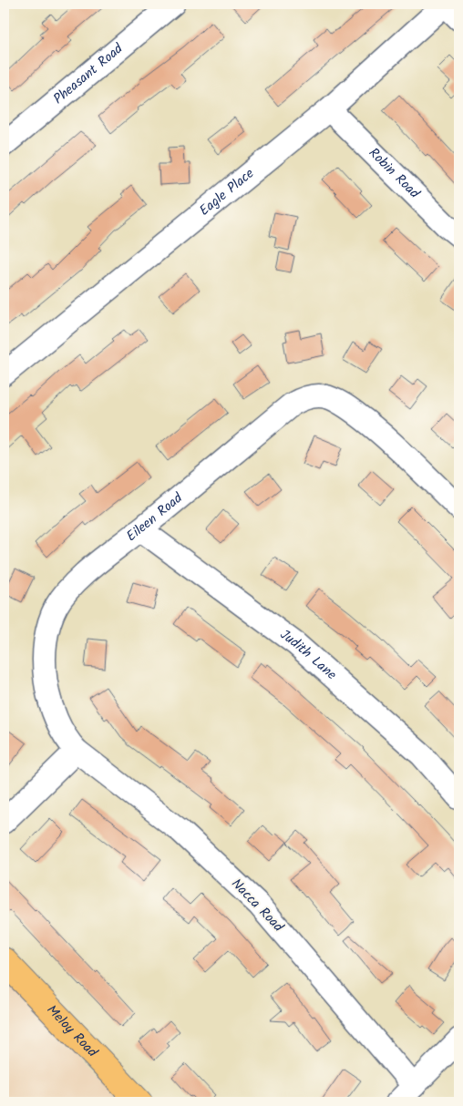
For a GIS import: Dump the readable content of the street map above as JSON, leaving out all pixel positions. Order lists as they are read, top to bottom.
{
  "streets": {
    "main road": ["Meloy Road"],
    "street": [
      "Pheasant Road",
      "Robin Road",
      "Eagle Place",
      "Eileen Road",
      "Judith Lane",
      "Nacca Road"
    ]
  },
  "crossings": [
    ["Robin Road", "Eagle Place"],
    ["Eileen Road", "Judith Lane"],
    ["Eileen Road", "Nacca Road"]
  ]
}
